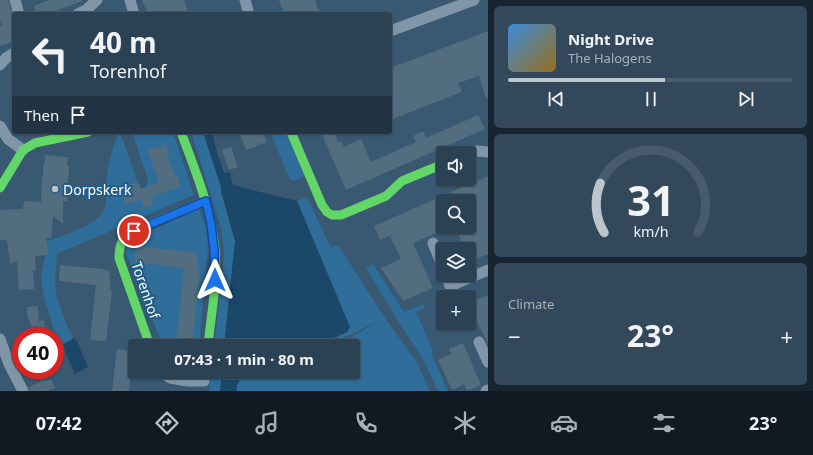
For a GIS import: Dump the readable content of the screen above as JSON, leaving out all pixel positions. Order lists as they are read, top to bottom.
{
  "streets": {
    "street": ["Torenhof"]
  },
  "places": ["Dorpskerk"],
  "page": {
    "turn": ["40 m", "Torenhof"],
    "song": ["Night Drive", "The Halogens"],
    "then": "Then",
    "map_buttons": "+",
    "tile": "Climate",
    "heat": ["−", "23°", "+"],
    "limit": "40",
    "trip": "07:43 · 1 min · 80 m",
    "tabs": ["07:42", "23°"],
    "gauge": ["31", "km/h"]
  }
}
